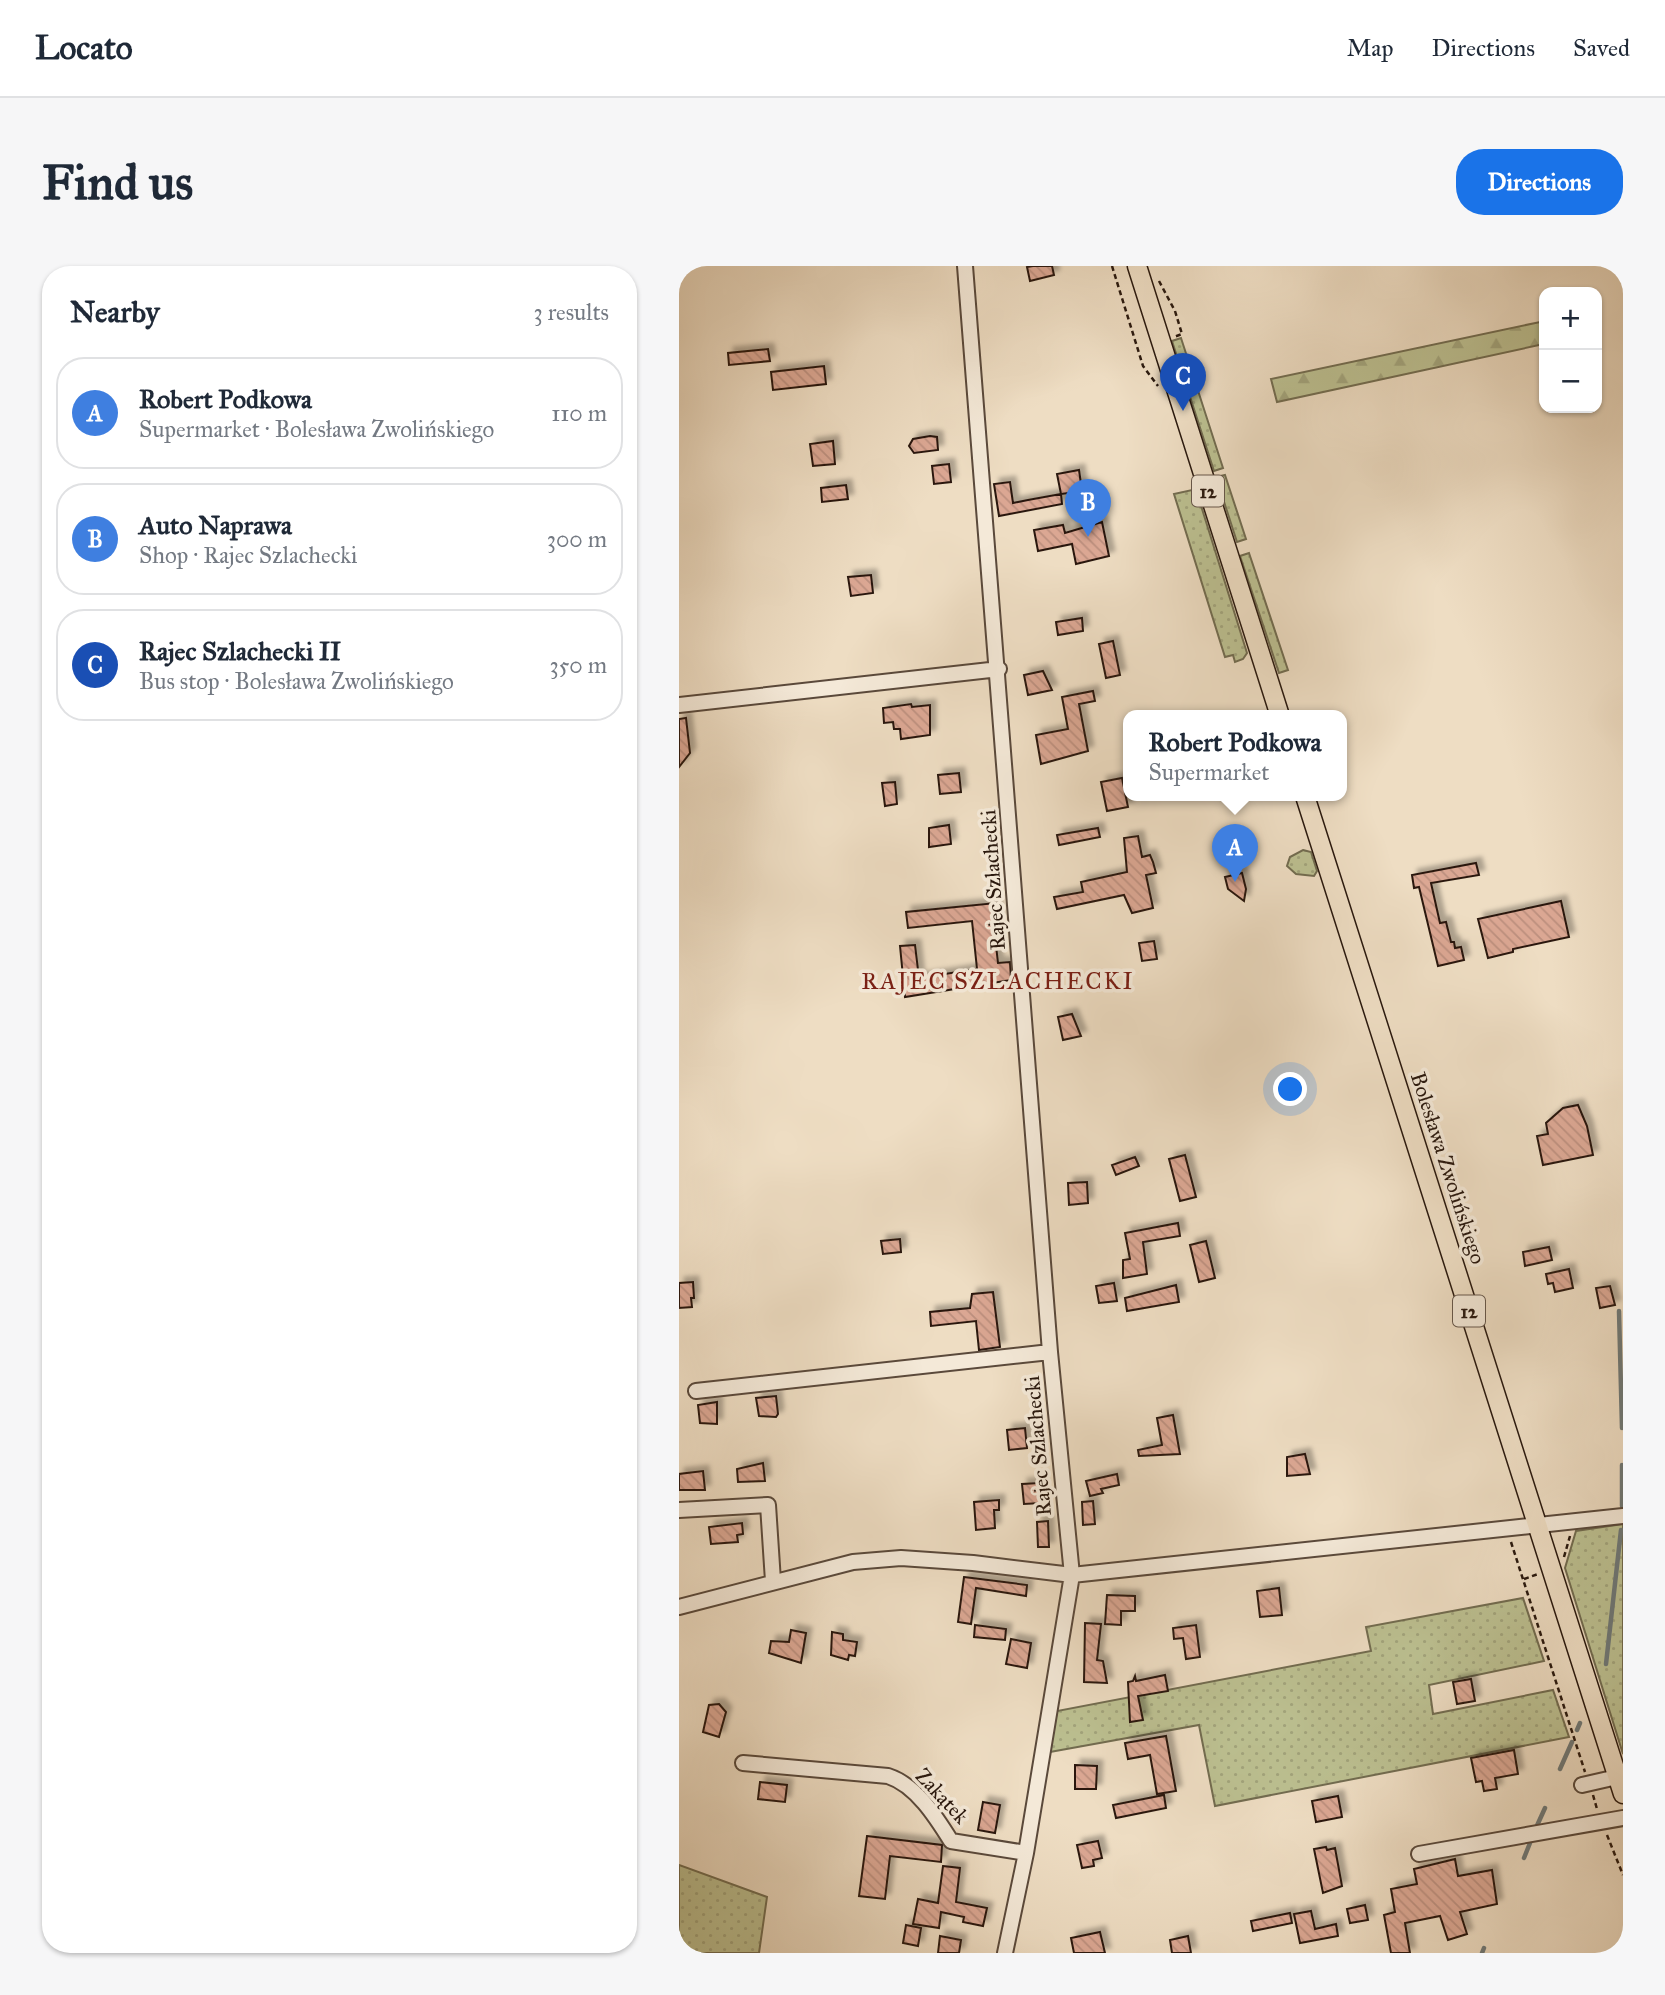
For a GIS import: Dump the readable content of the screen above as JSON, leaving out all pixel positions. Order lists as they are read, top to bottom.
{
  "streets": {
    "main road": ["12", "Bolesława Zwolińskiego"],
    "street": ["Rajec Szlachecki", "Zakątek"]
  },
  "crossings": [
    ["Rajec Szlachecki", "Zakątek"]
  ],
  "districts": ["RAJEC SZLACHECKI"],
  "page": {
    "header": "Locato",
    "nav": ["Map", "Directions", "Saved"],
    "buttons": "Directions",
    "title": "Find us",
    "heading": ["Nearby", "3 results"],
    "map_buttons": ["+", "−"],
    "pins": ["C", "B", "A"],
    "list": [
      {
        "mark": "A",
        "name": "Robert Podkowa",
        "note": "Supermarket · Bolesława Zwolińskiego",
        "value": "110 m"
      },
      {
        "mark": "B",
        "name": "Auto Naprawa",
        "note": "Shop · Rajec Szlachecki",
        "value": "300 m"
      },
      {
        "mark": "C",
        "name": "Rajec Szlachecki II",
        "note": "Bus stop · Bolesława Zwolińskiego",
        "value": "350 m"
      }
    ],
    "popup": ["Robert Podkowa", "Supermarket"]
  }
}
